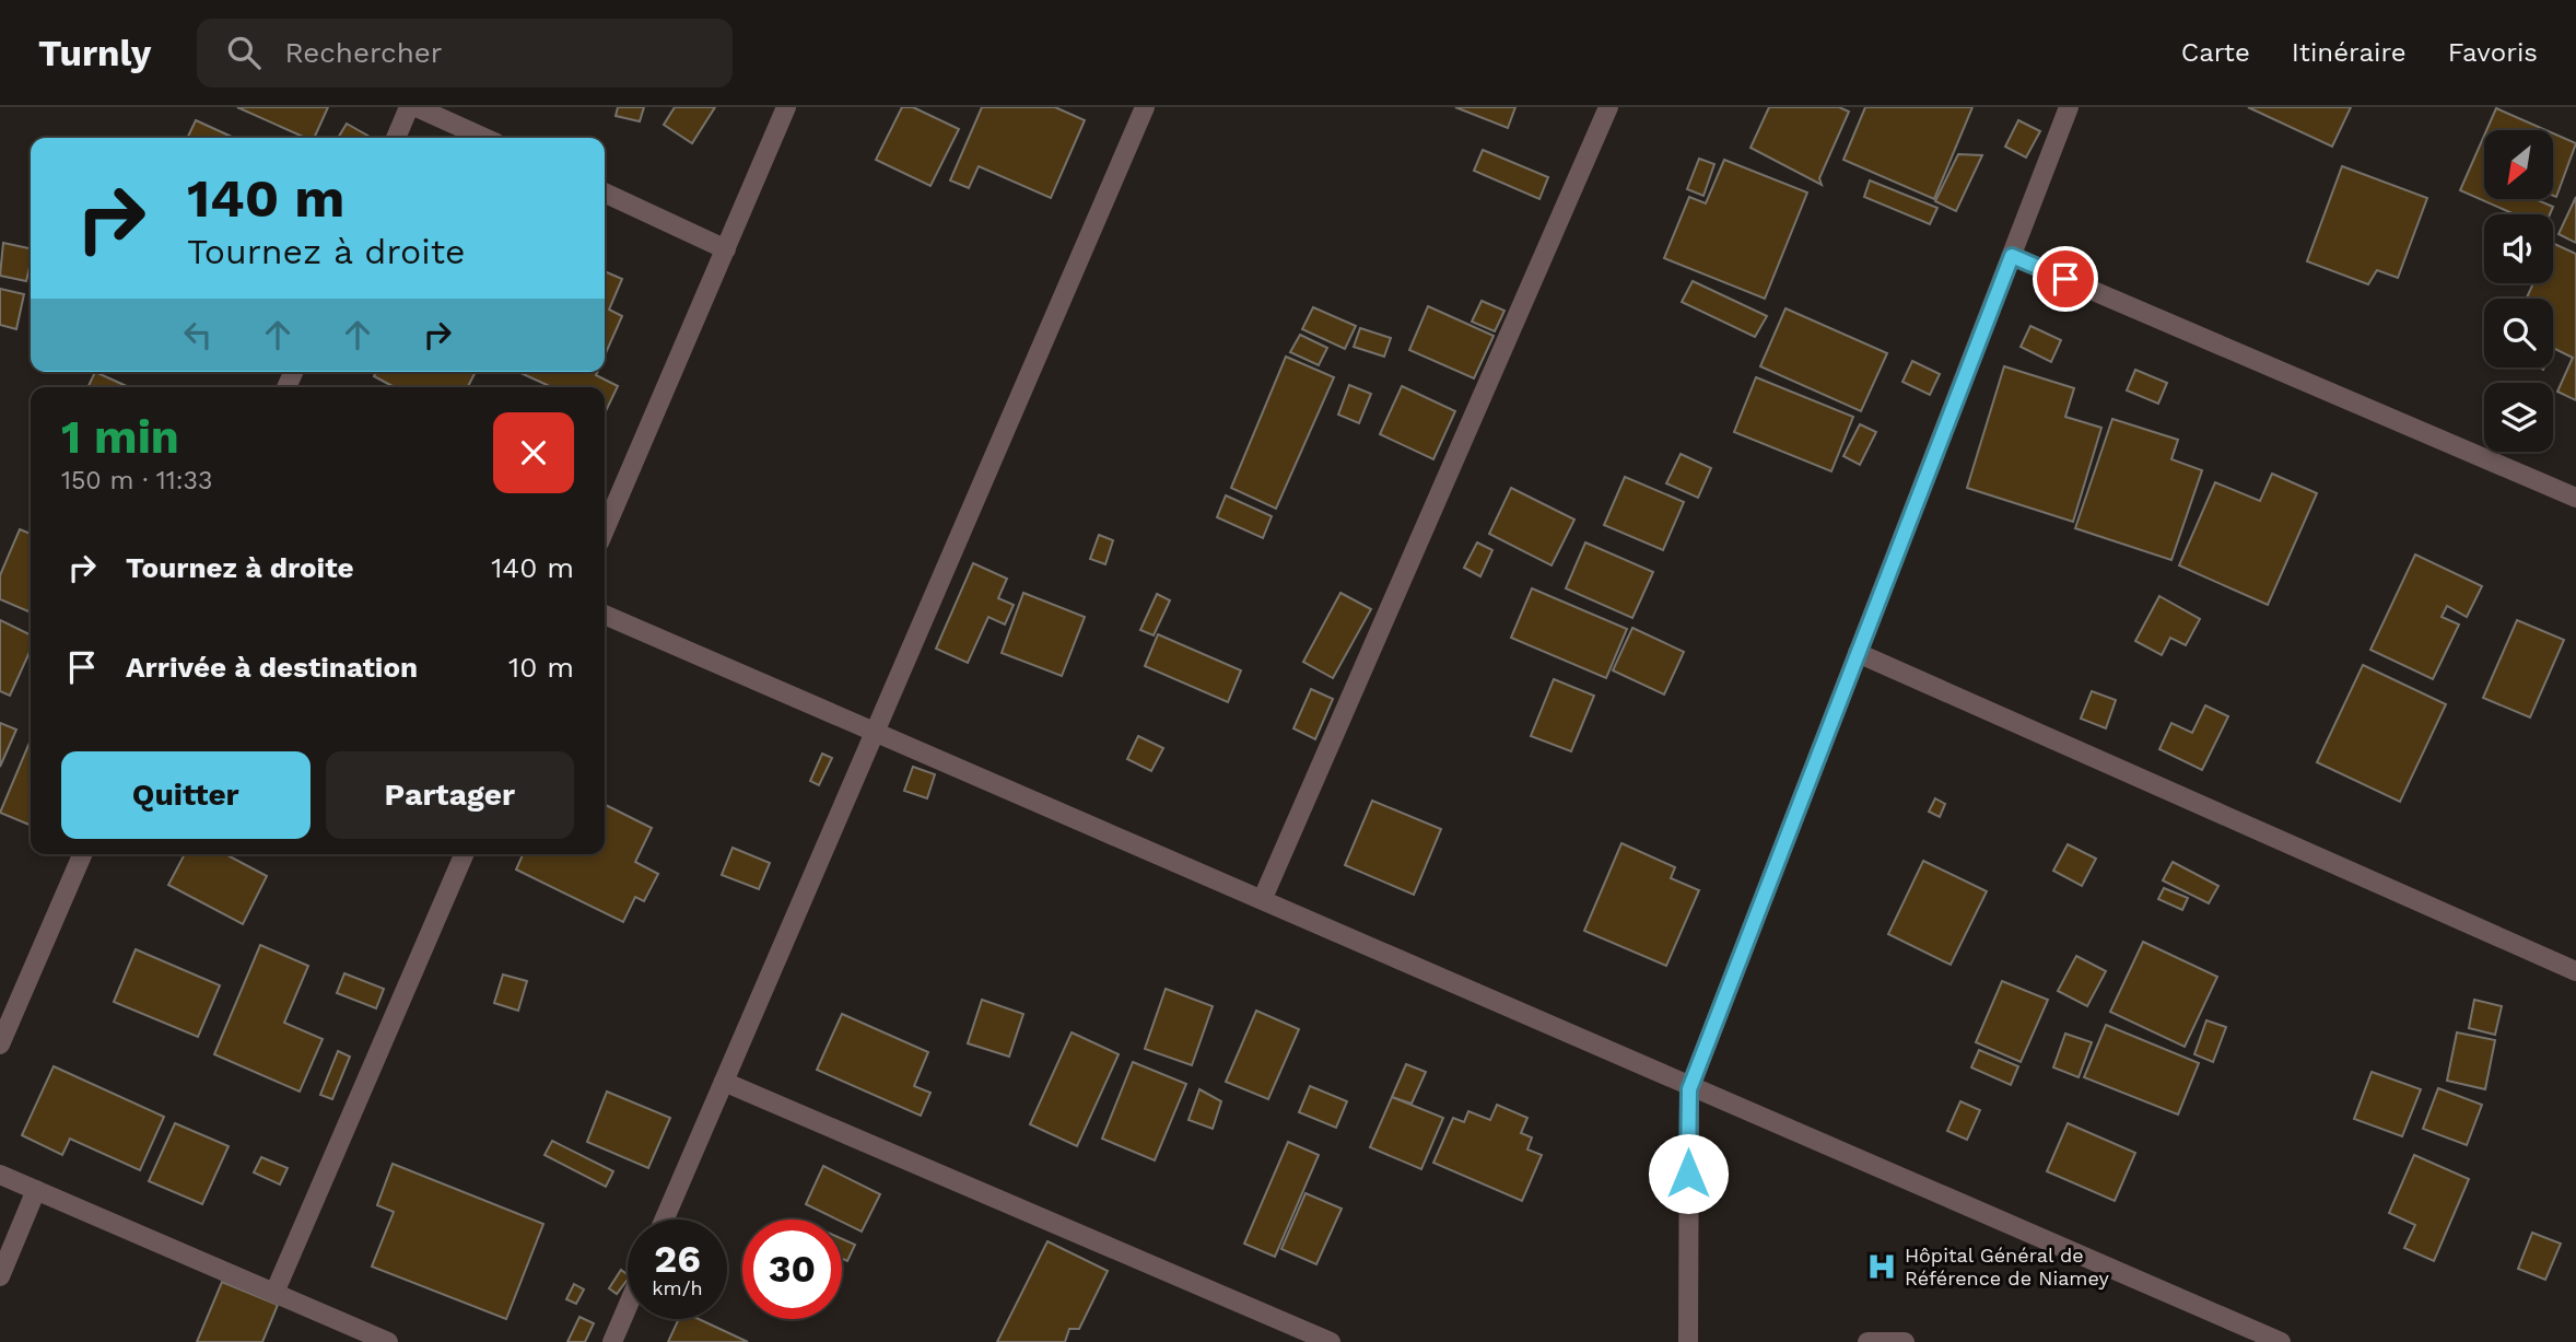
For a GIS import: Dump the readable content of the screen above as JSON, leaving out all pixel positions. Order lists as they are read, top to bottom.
{
  "places": {
    "hospital": ["Hôpital Général de Référence de Niamey"]
  },
  "north": "bottom left",
  "page": {
    "header": "Turnly",
    "search": "Rechercher",
    "nav": ["Carte", "Itinéraire", "Favoris"],
    "turn": ["140 m", "Tournez à droite"],
    "heading": ["1 min", "150 m · 11:33"],
    "list": [
      {
        "name": "Tournez à droite",
        "value": "140 m"
      },
      {
        "name": "Arrivée à destination",
        "value": "10 m"
      }
    ],
    "buttons": ["Quitter", "Partager"],
    "speed": "26 km/h",
    "limit": "30"
  }
}
